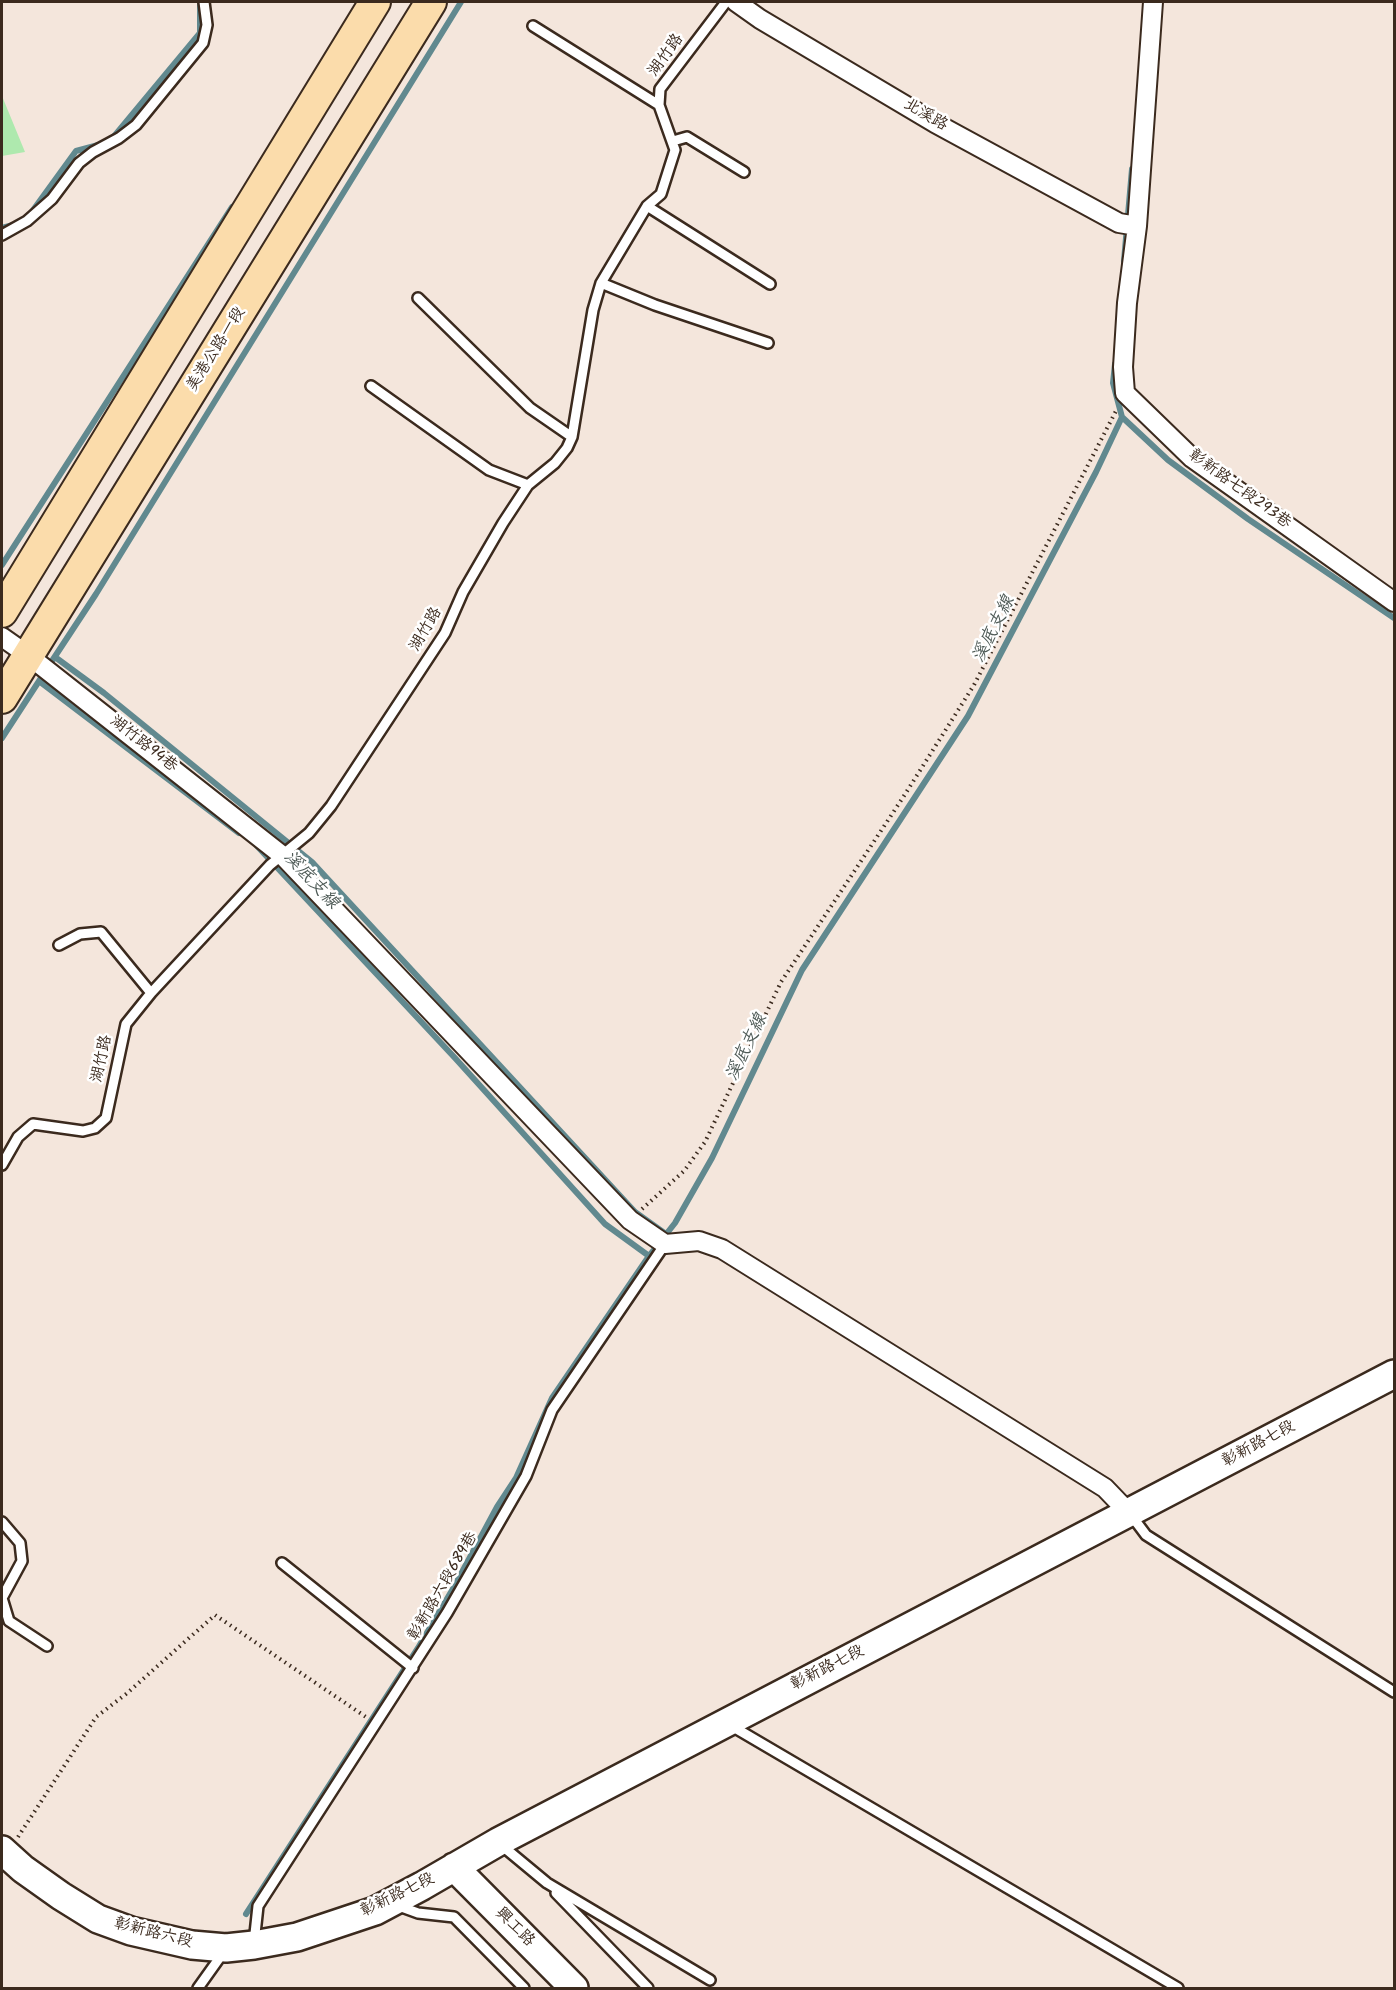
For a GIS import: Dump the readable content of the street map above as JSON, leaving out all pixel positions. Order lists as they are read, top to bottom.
{
  "streets": {
    "main road": ["美港公路一段"],
    "street": [
      "北溪路",
      "彰新路七段293巷",
      "湖竹路94巷",
      "彰新路七段",
      "興工路",
      "彰新路六段"
    ],
    "lane": ["湖竹路", "彰新路六段689巷"]
  },
  "crossings": [
    ["湖竹路", "湖竹路94巷"],
    ["美港公路一段", "湖竹路94巷"],
    ["湖竹路94巷", "彰新路六段689巷"],
    ["彰新路七段", "彰新路六段689巷"],
    ["彰新路七段", "興工路"],
    ["彰新路七段", "彰新路六段"],
    ["彰新路六段689巷", "彰新路六段"]
  ],
  "water": ["溪底支線"]
}
